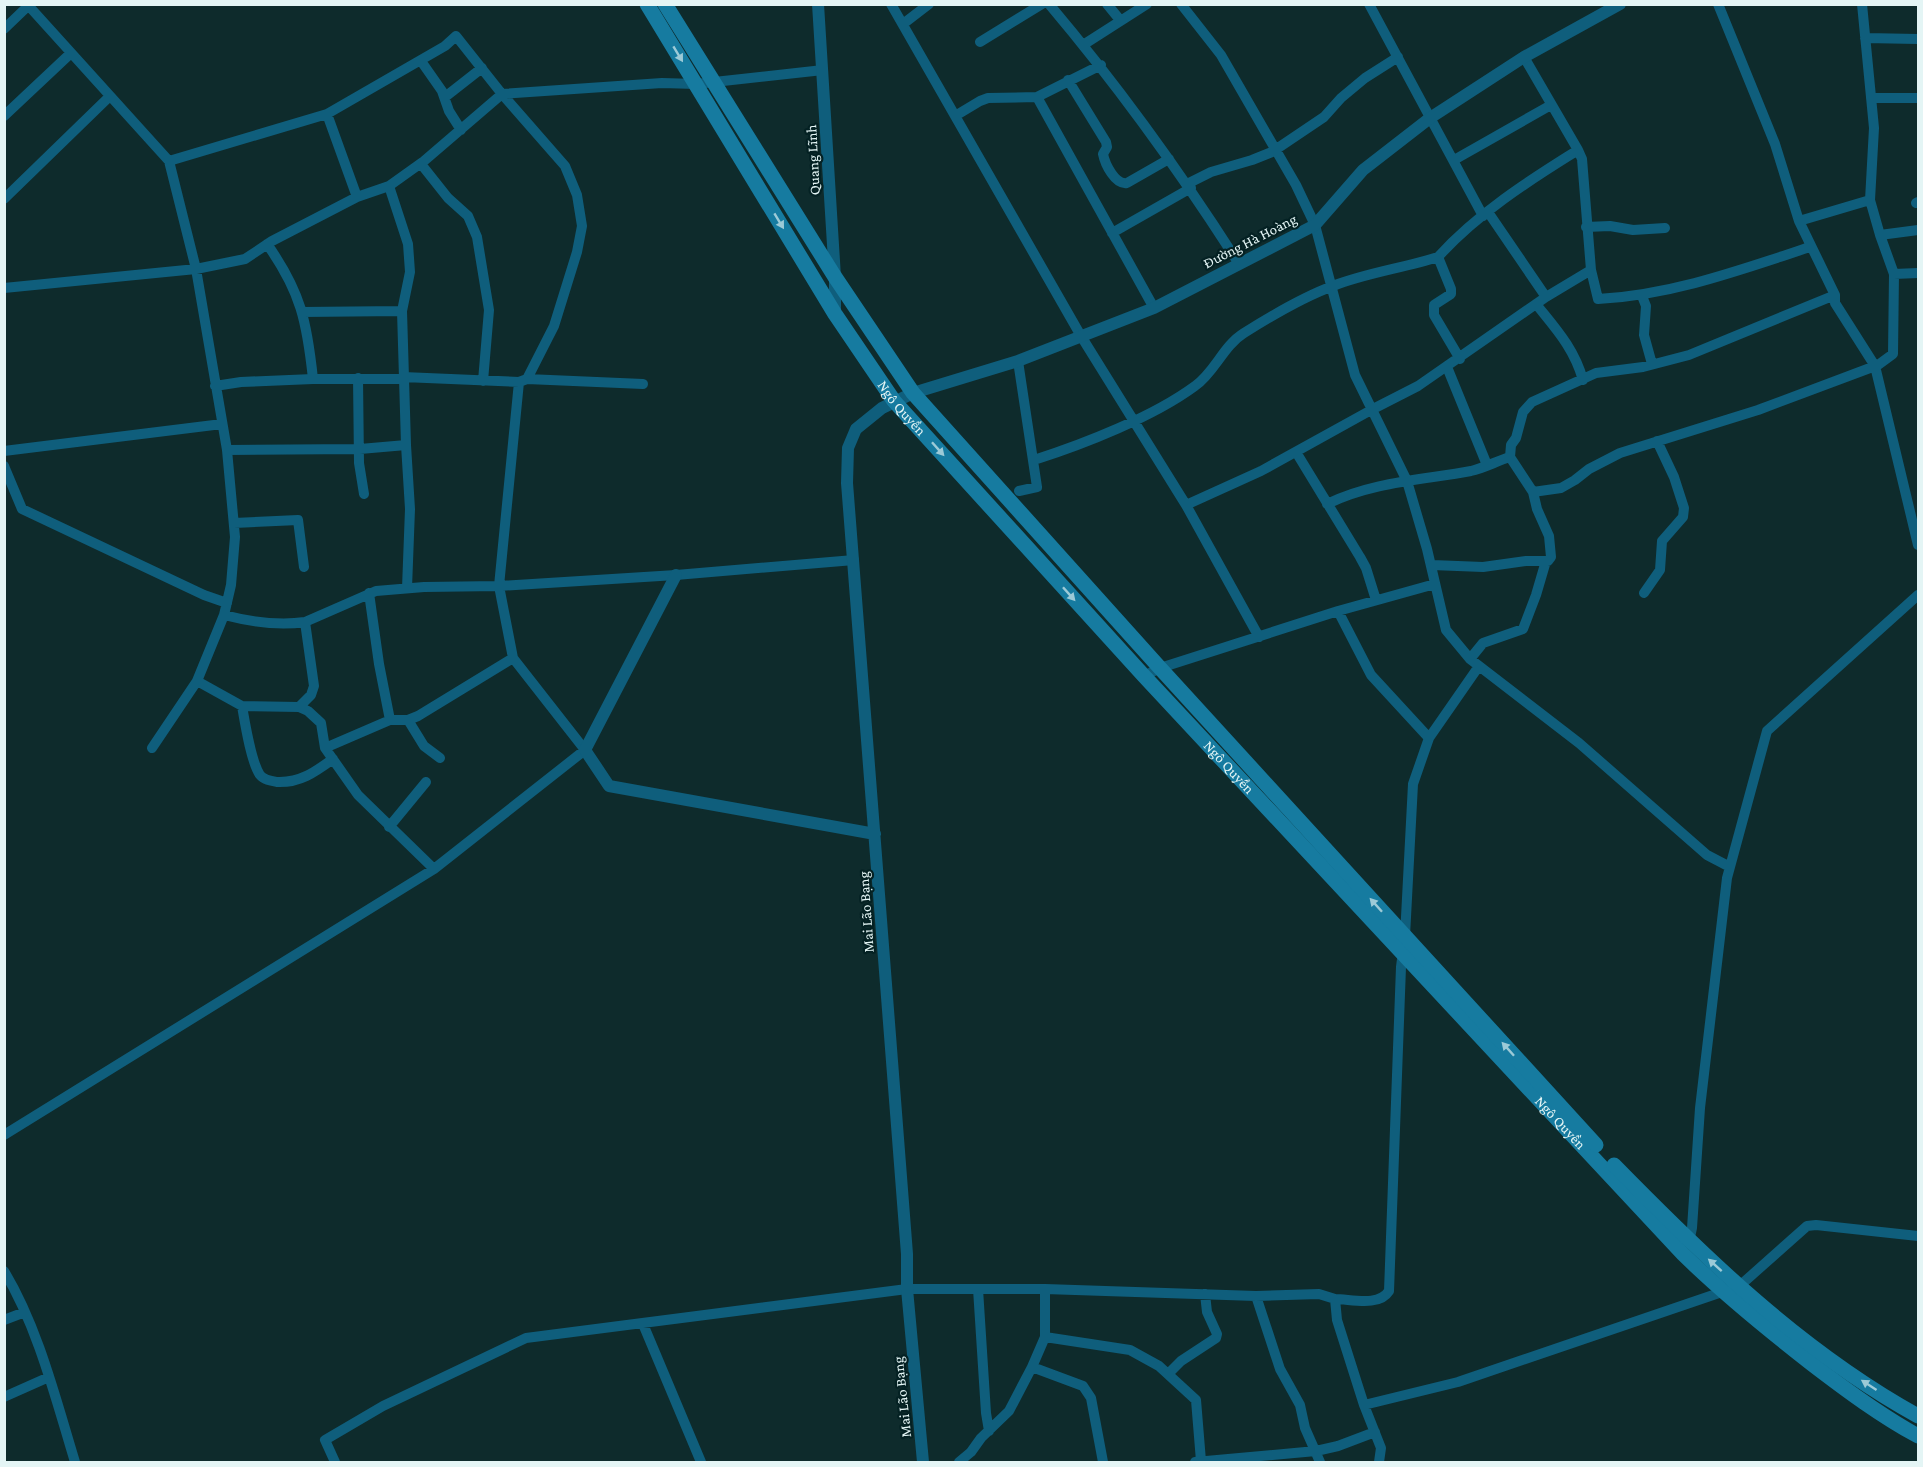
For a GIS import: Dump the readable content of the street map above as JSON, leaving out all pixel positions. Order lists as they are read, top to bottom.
{
  "streets": {
    "main road": ["Ngô Quyền"],
    "street": ["Quang Lĩnh", "Đường Hà Hoàng", "Mai Lão Bạng"]
  },
  "crossings": [
    ["Quang Lĩnh", "Ngô Quyền"],
    ["Đường Hà Hoàng", "Ngô Quyền"],
    ["Đường Hà Hoàng", "Mai Lão Bạng"],
    ["Ngô Quyền", "Mai Lão Bạng"]
  ]
}
